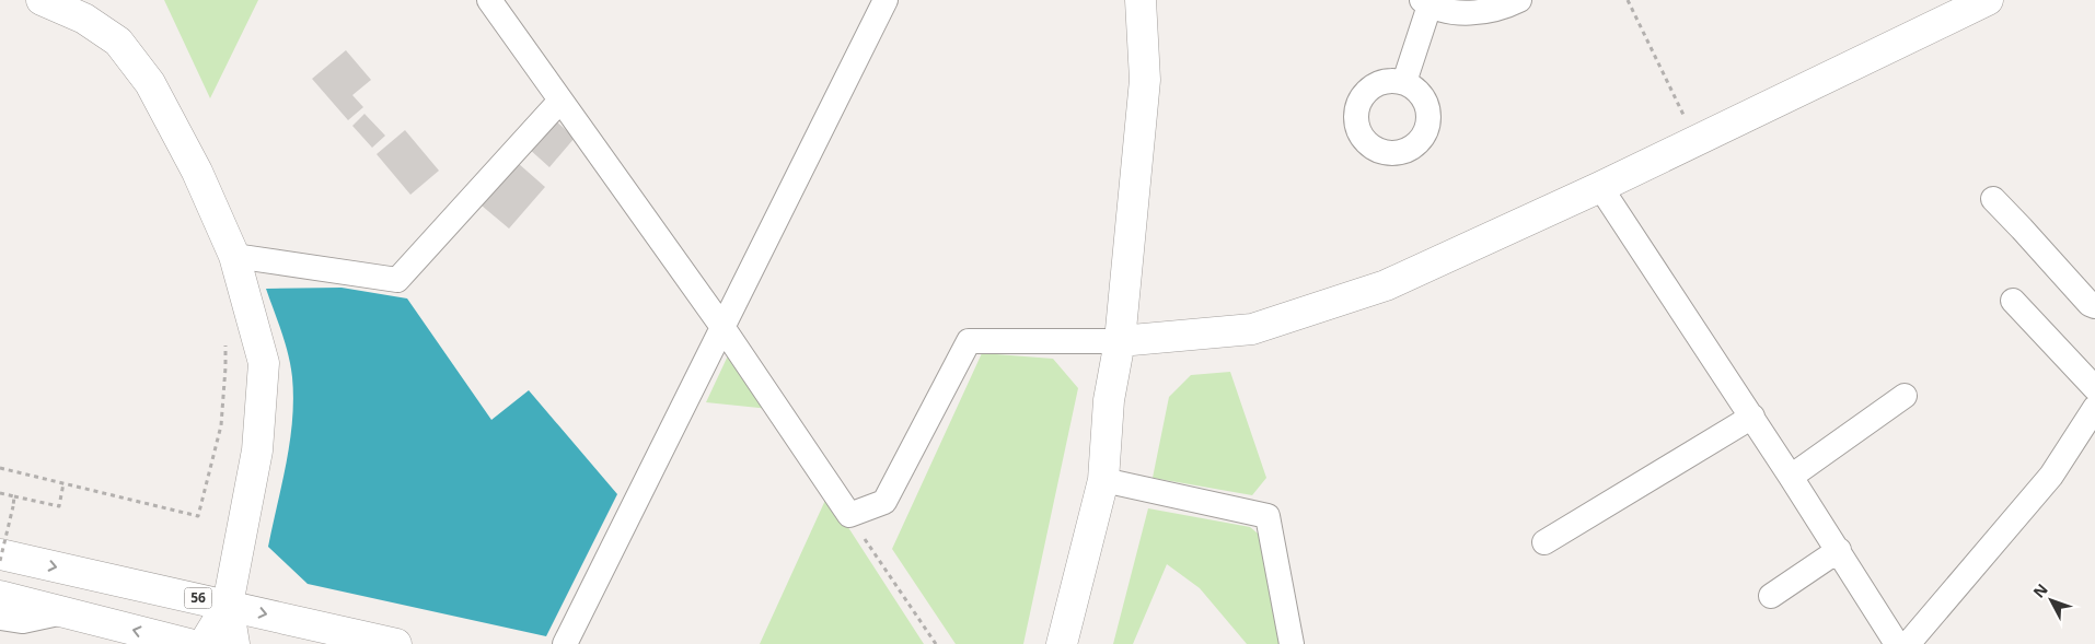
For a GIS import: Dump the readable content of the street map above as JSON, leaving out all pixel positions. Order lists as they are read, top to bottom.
{
  "streets": {
    "main road": ["56"]
  },
  "north": "top left"
}
